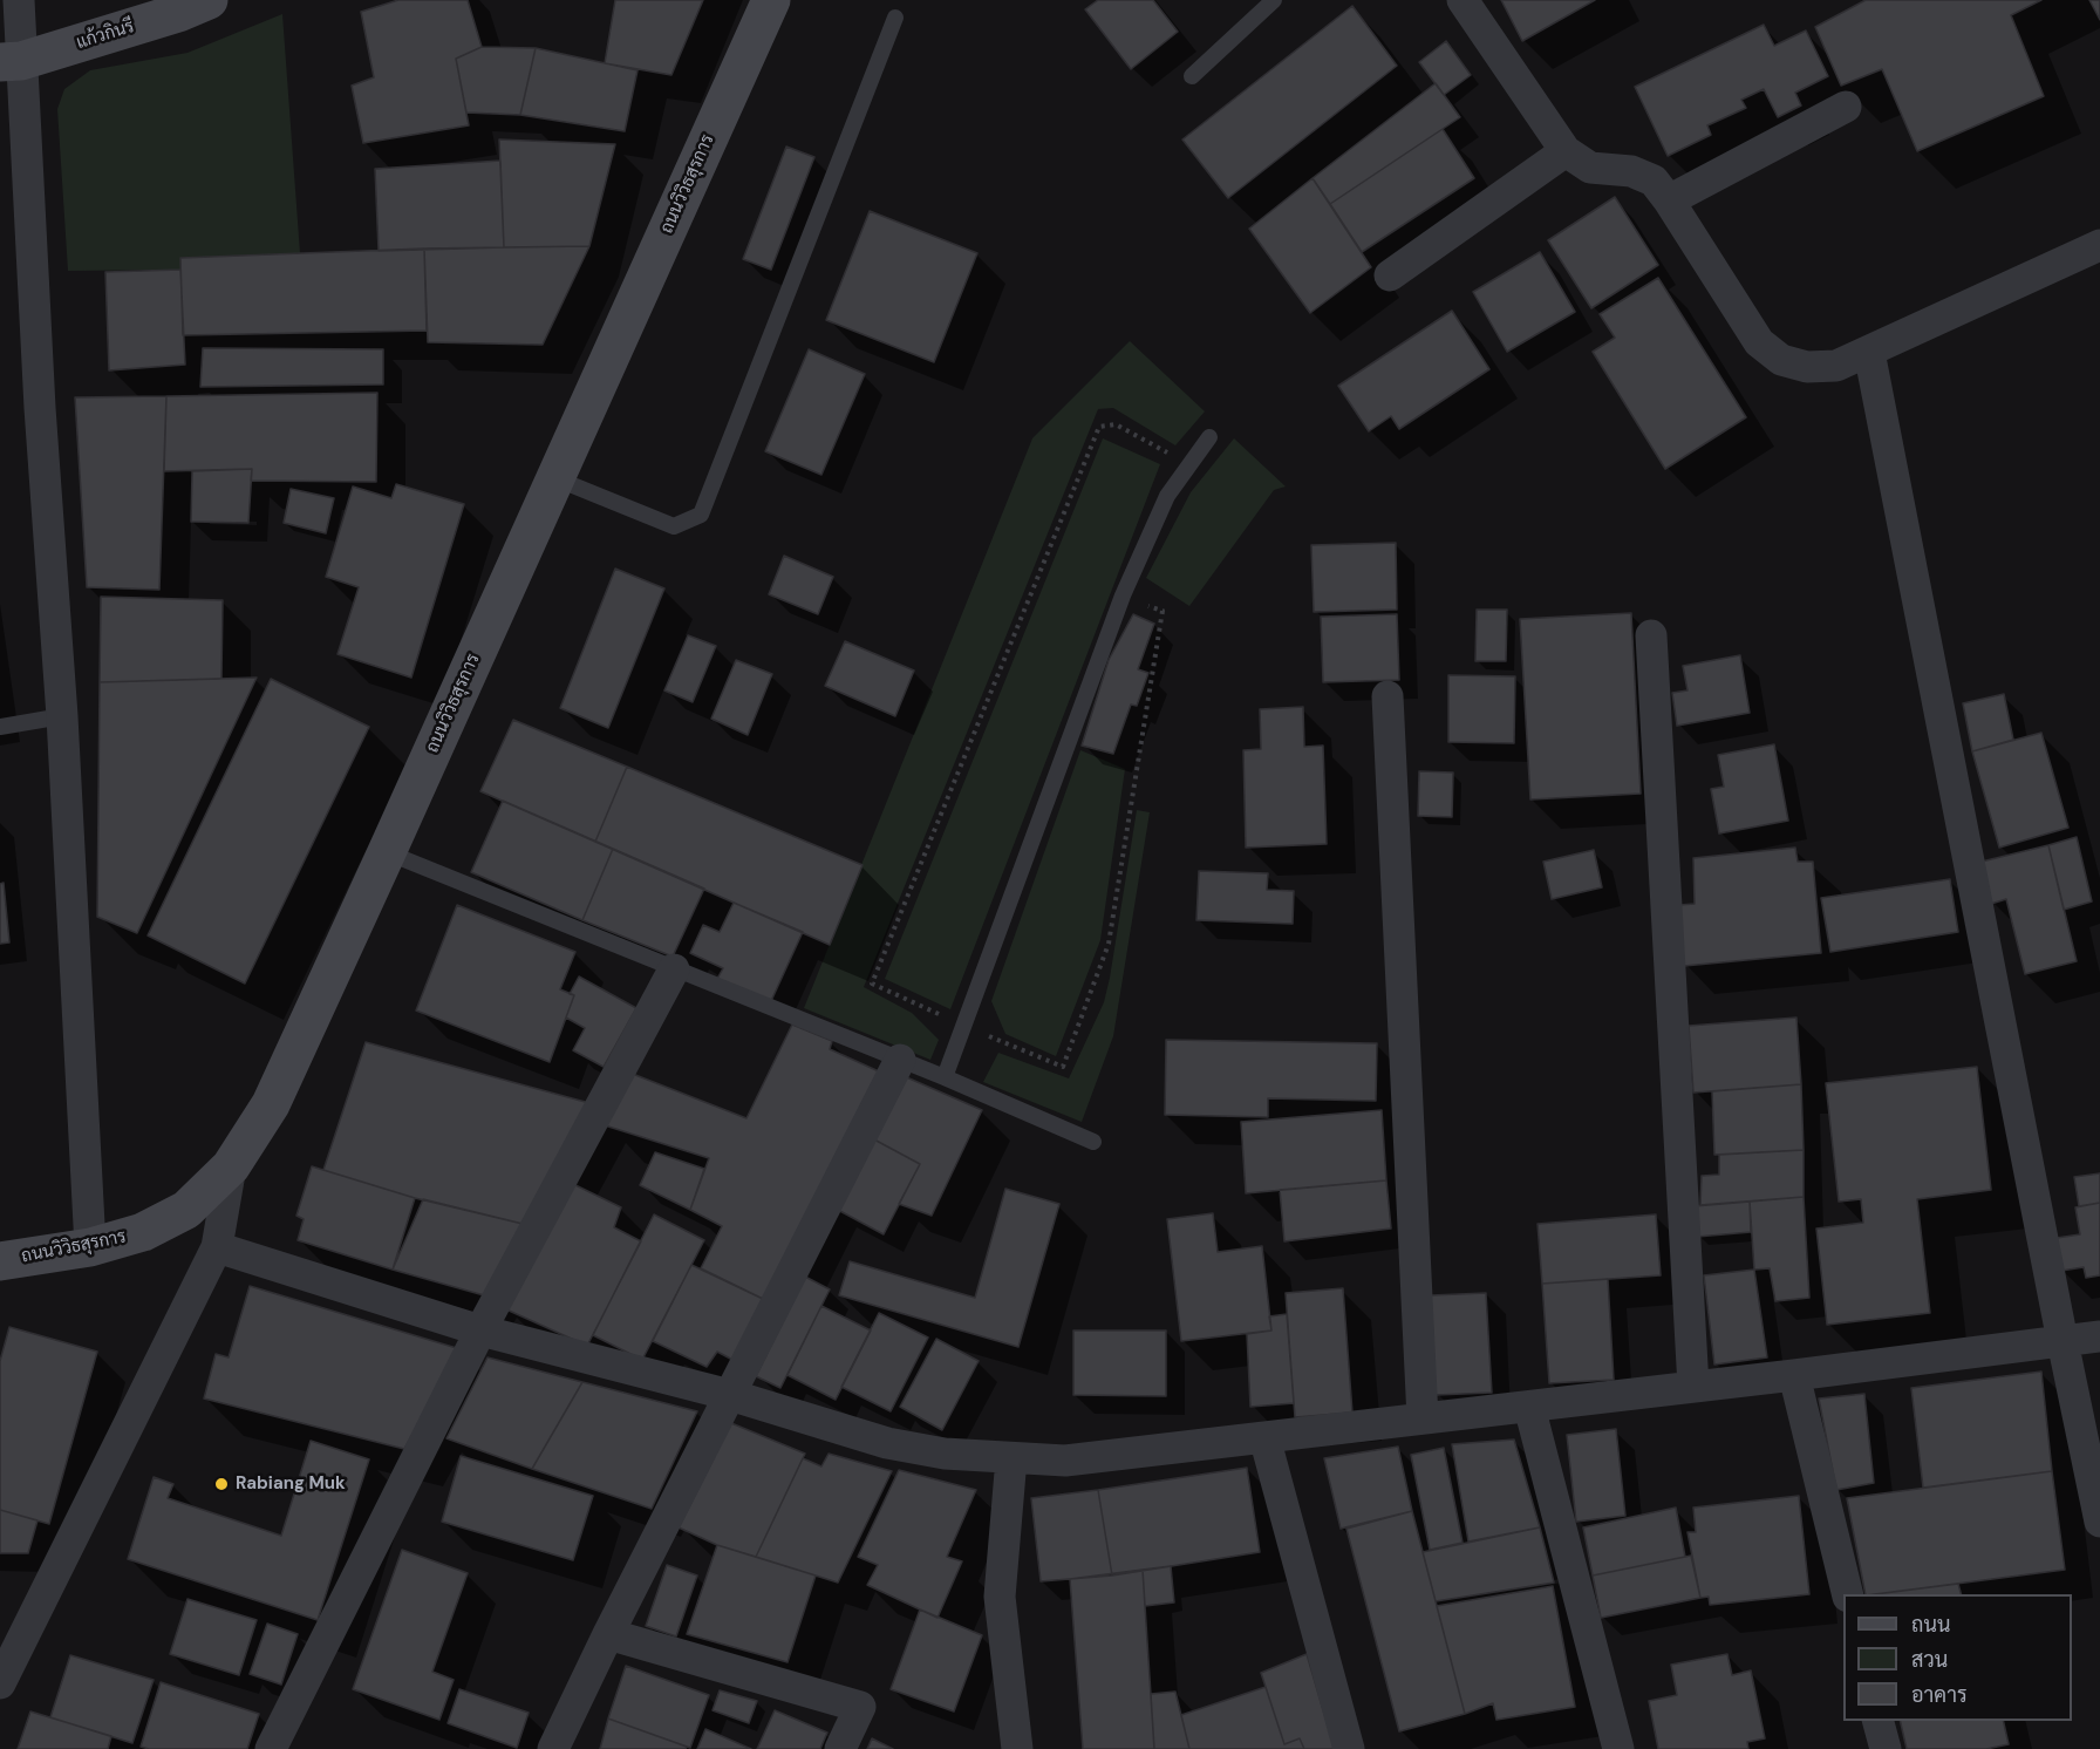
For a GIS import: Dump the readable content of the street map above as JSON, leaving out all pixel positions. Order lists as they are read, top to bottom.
{
  "streets": {
    "main road": ["แก้วกินรี", "ถนนวิวิธสุรการ"]
  },
  "places": ["Rabiang Muk"],
  "legend": ["ถนน", "สวน", "อาคาร"]
}
